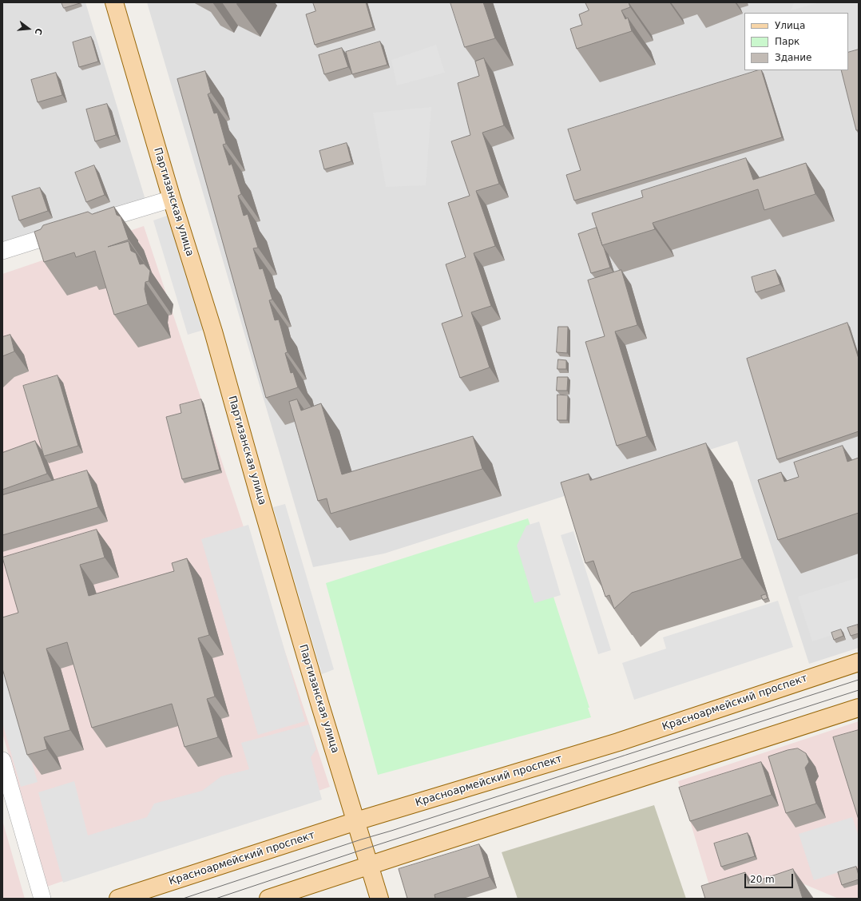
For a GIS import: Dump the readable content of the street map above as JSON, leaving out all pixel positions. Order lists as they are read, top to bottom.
{
  "streets": {
    "main road": ["Партизанская улица", "Красноармейский проспект"]
  },
  "crossings": [
    ["Партизанская улица", "Красноармейский проспект"]
  ],
  "legend": ["Улица", "Парк", "Здание"],
  "scale_bar": "20 m",
  "north": "right"
}
